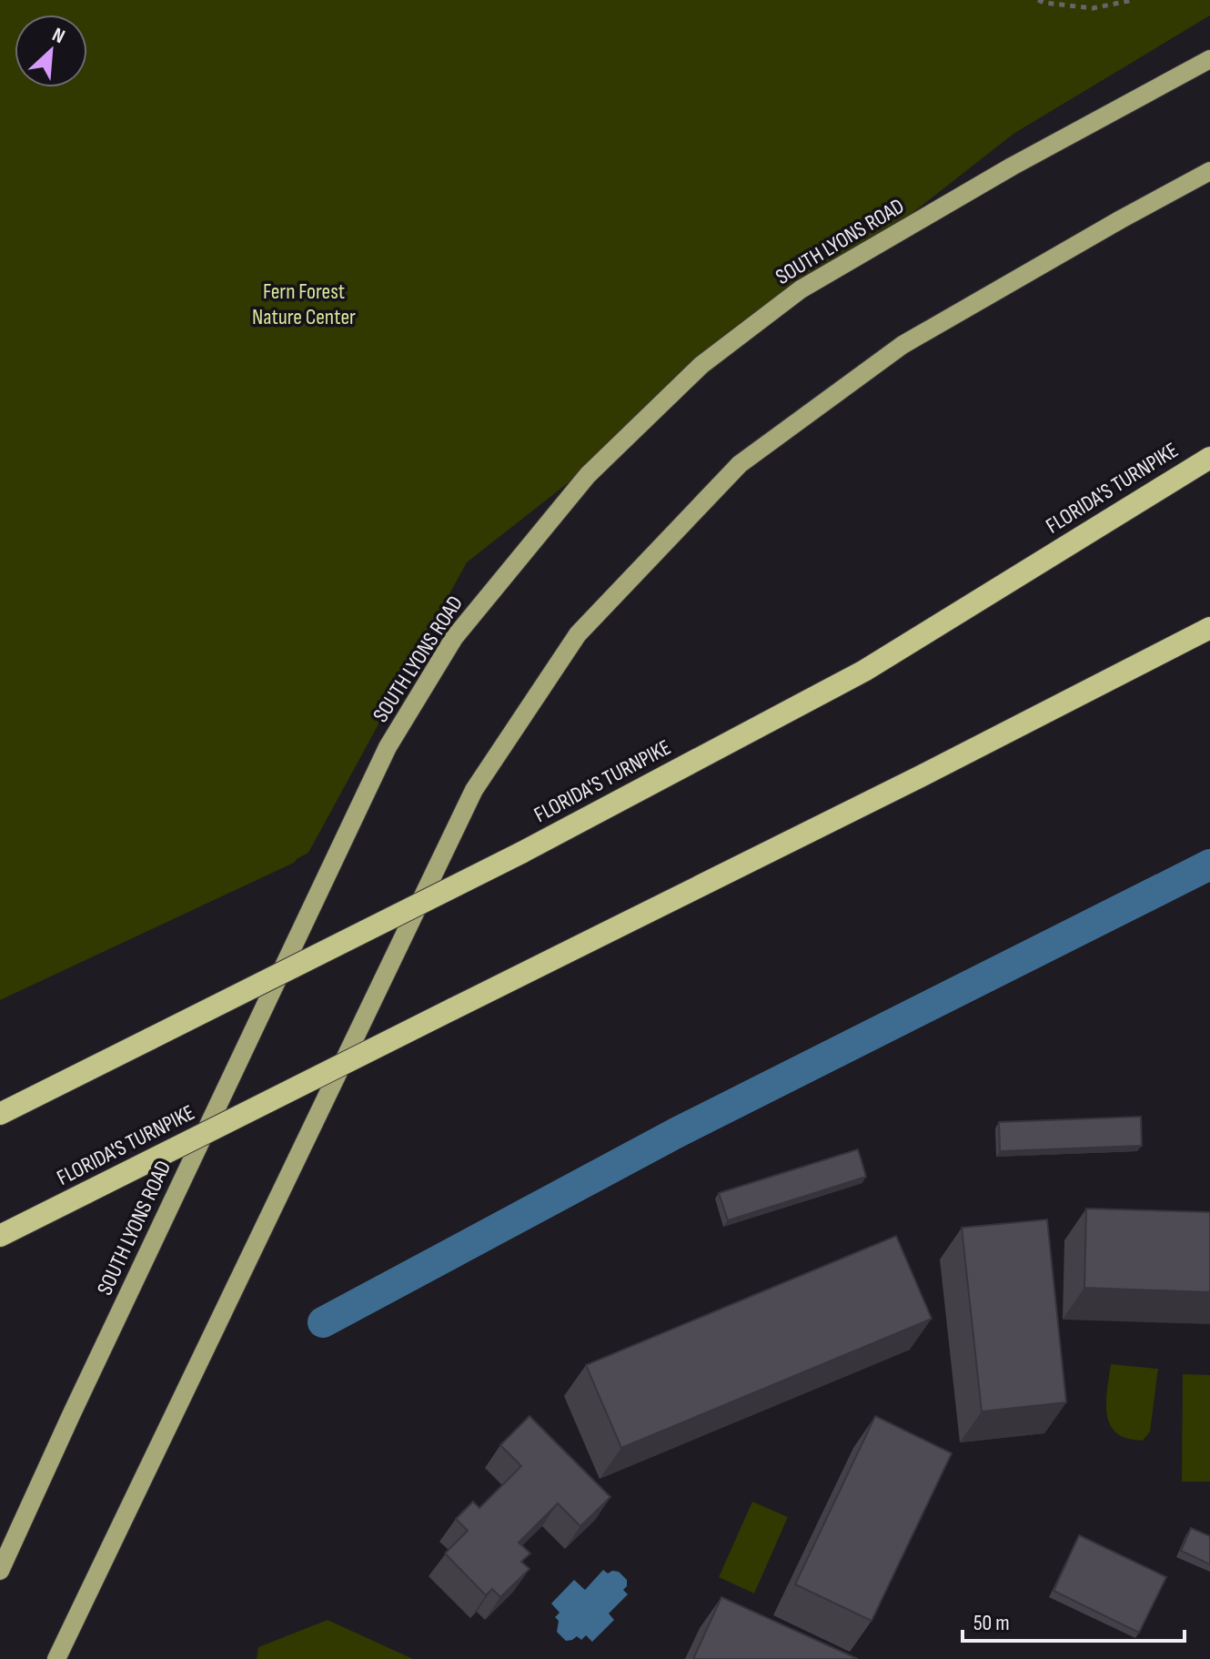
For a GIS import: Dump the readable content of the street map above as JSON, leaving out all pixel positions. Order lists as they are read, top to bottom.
{
  "streets": {
    "highway": ["FLORIDA'S TURNPIKE"],
    "main road": ["SOUTH LYONS ROAD"]
  },
  "parks": ["Fern Forest Nature Center"],
  "scale_bar": "50 m",
  "north": "top right"
}
